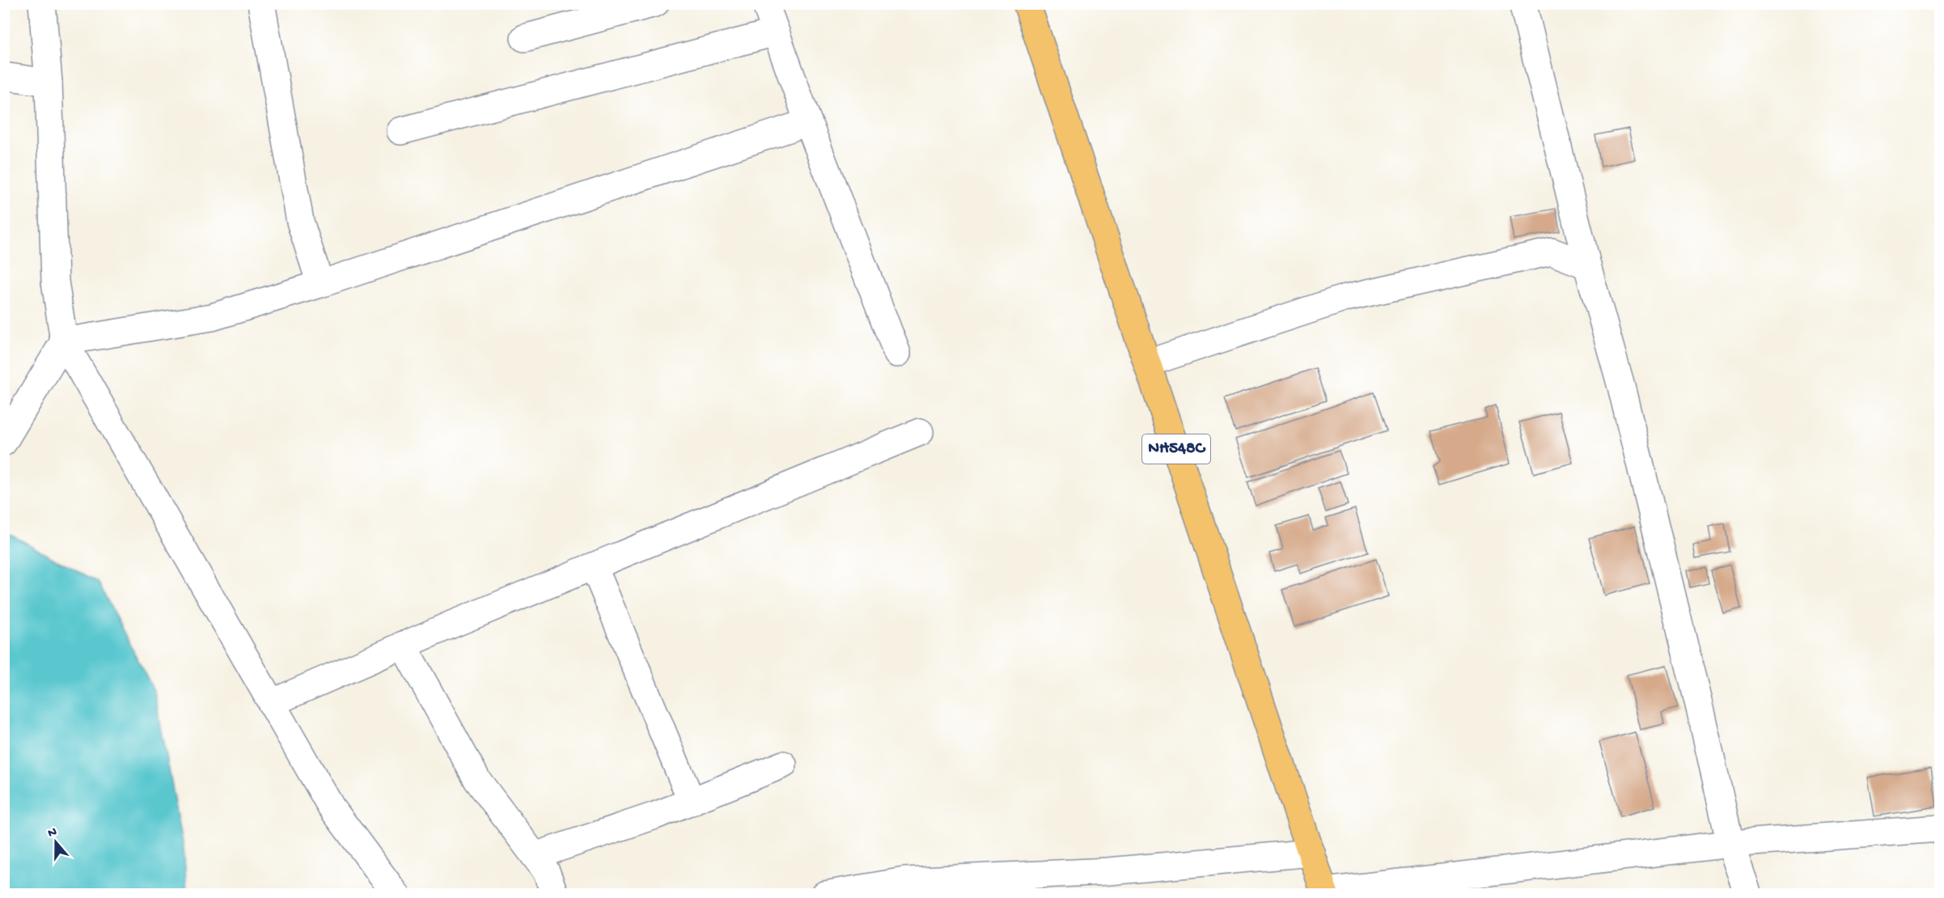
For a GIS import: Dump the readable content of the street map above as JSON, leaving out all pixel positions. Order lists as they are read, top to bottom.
{
  "streets": {
    "highway": ["NH548C"]
  },
  "north": "top"
}
